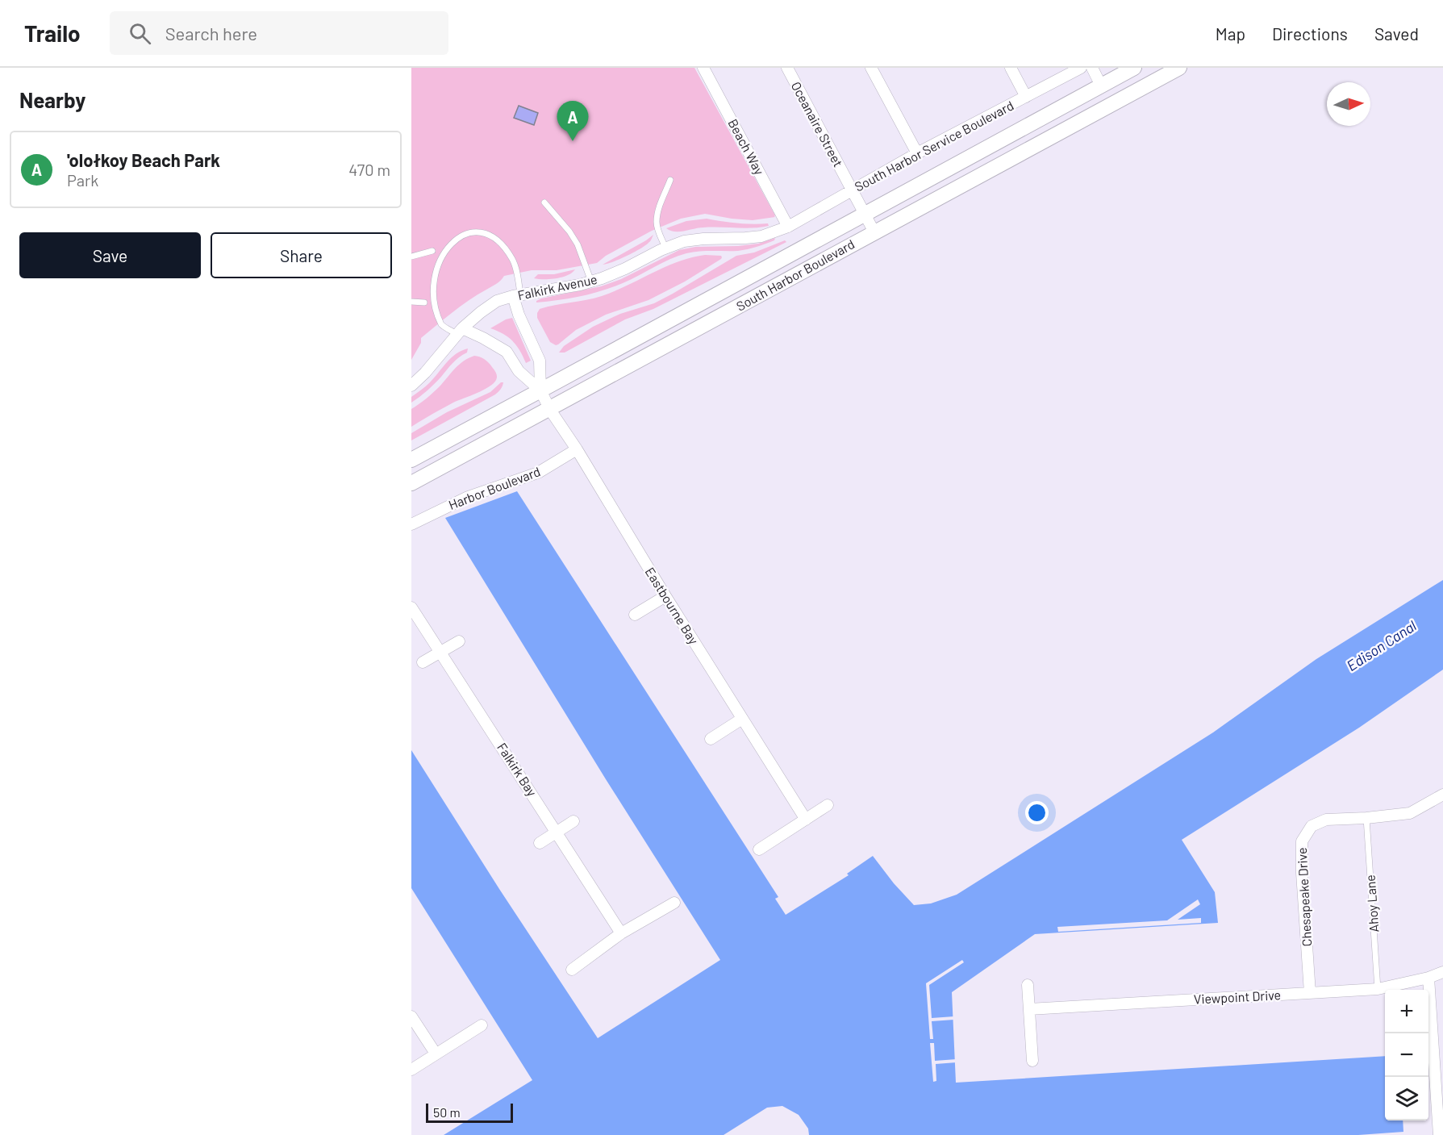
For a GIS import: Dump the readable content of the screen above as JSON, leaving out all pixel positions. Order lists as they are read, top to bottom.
{
  "streets": {
    "main road": ["South Harbor Boulevard"],
    "street": [
      "Oceanaire Street",
      "South Harbor Service Boulevard",
      "Beach Way",
      "Falkirk Avenue",
      "Harbor Boulevard",
      "Eastbourne Bay",
      "Falkirk Bay",
      "Chesapeake Drive",
      "Viewpoint Drive"
    ],
    "lane": ["Ahoy Lane"]
  },
  "crossings": [
    ["Oceanaire Street", "South Harbor Service Boulevard"],
    ["Oceanaire Street", "South Harbor Boulevard"],
    ["South Harbor Service Boulevard", "Beach Way"],
    ["South Harbor Service Boulevard", "Falkirk Avenue"],
    ["Beach Way", "Falkirk Avenue"],
    ["South Harbor Boulevard", "Eastbourne Bay"],
    ["Falkirk Avenue", "Eastbourne Bay"],
    ["Harbor Boulevard", "Eastbourne Bay"],
    ["Chesapeake Drive", "Ahoy Lane"],
    ["Chesapeake Drive", "Viewpoint Drive"],
    ["Ahoy Lane", "Viewpoint Drive"]
  ],
  "water": ["Edison Canal"],
  "scale_bar": "50 m",
  "north": "right",
  "page": {
    "header": "Trailo",
    "search": "Search here",
    "nav": ["Map", "Directions", "Saved"],
    "heading": "Nearby",
    "pins": "A",
    "list": [
      {
        "mark": "A",
        "name": "'olołkoy Beach Park",
        "note": "Park",
        "value": "470 m"
      }
    ],
    "buttons": ["Save", "Share"],
    "map_buttons": ["+", "−"],
    "scale": "50 m"
  }
}
